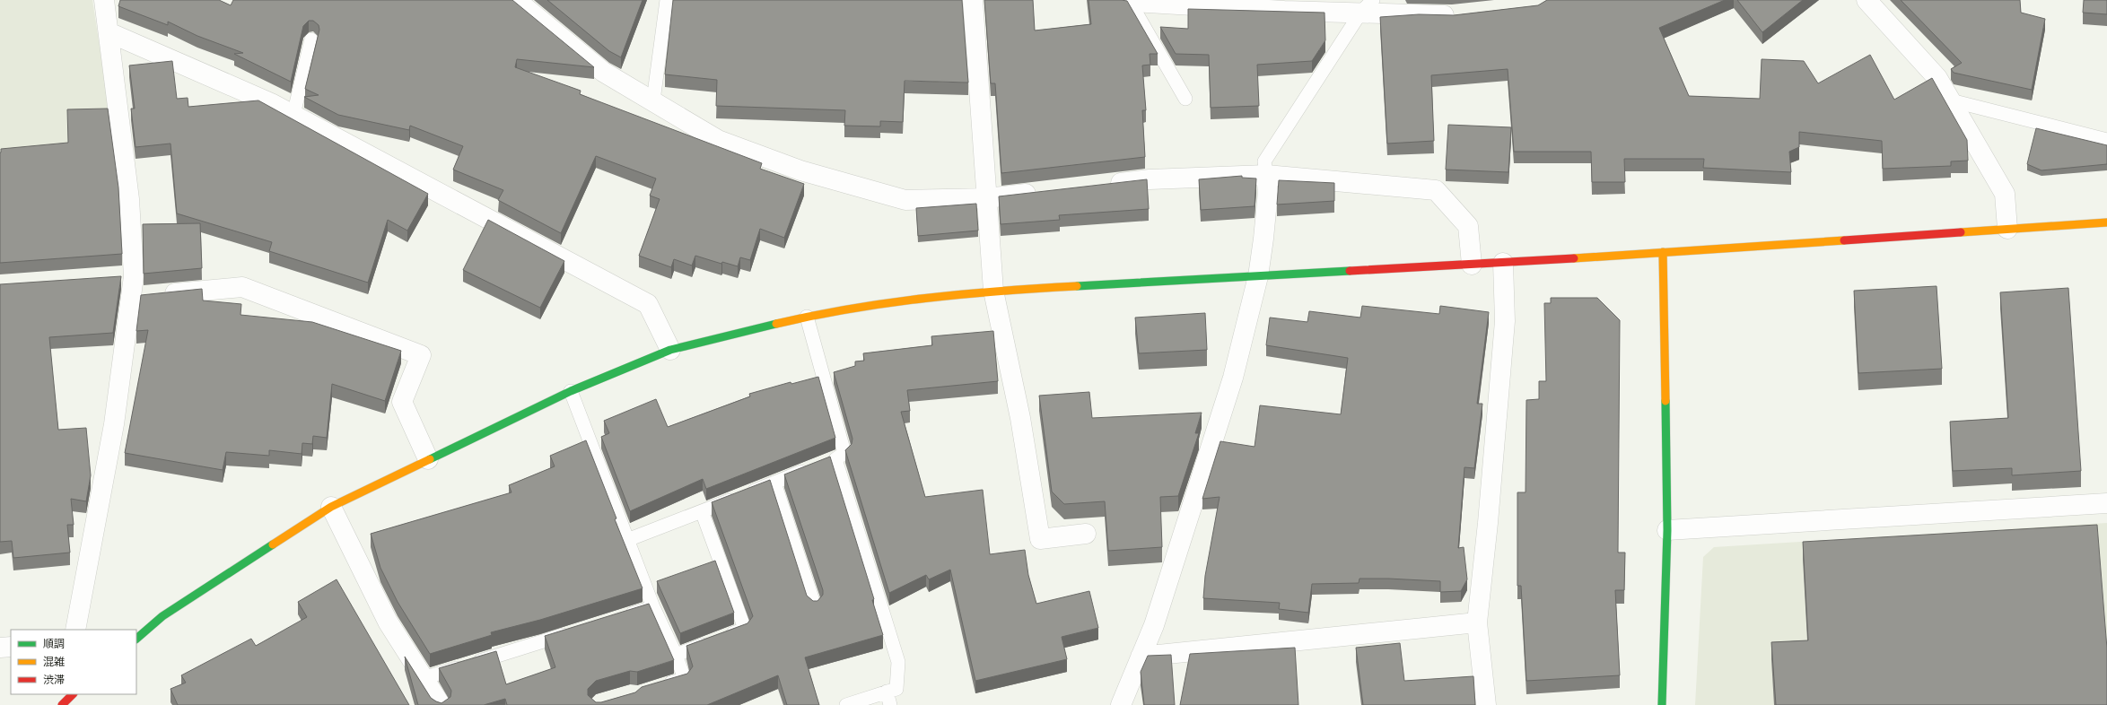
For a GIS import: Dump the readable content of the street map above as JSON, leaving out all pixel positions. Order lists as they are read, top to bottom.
{
  "legend": ["順調", "混雑", "渋滞"]
}
